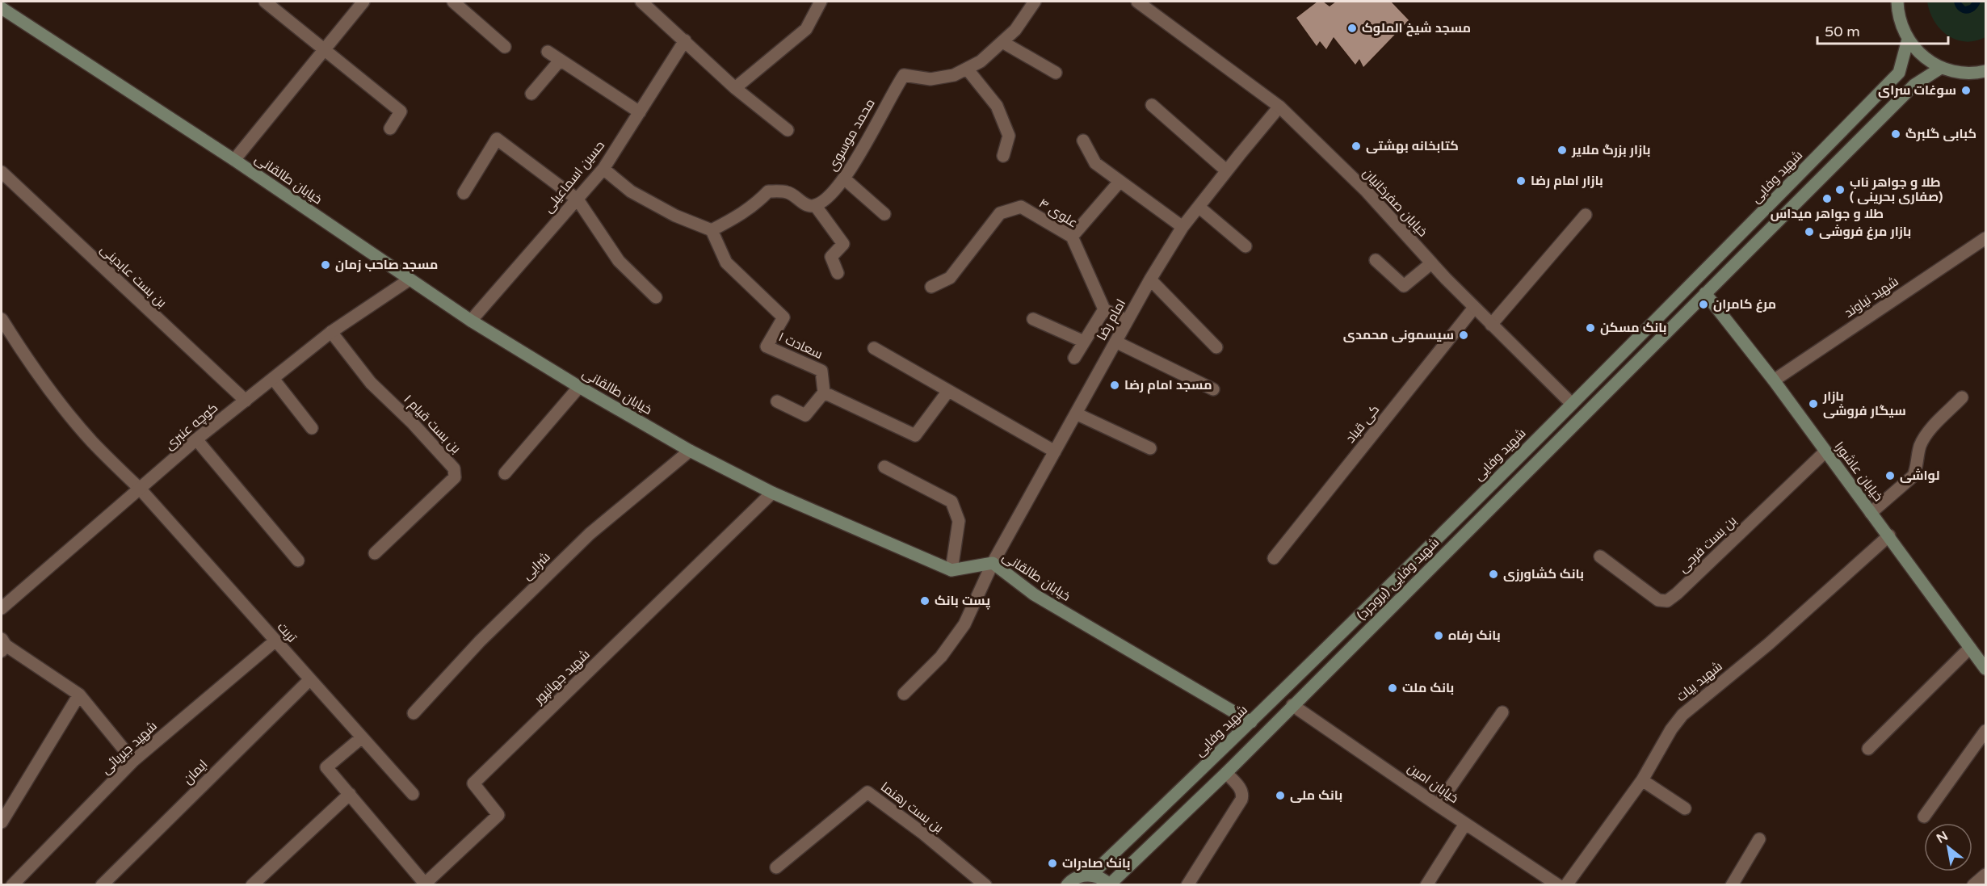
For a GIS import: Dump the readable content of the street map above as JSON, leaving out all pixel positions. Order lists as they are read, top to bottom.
{
  "streets": {
    "main road": [
      "شهید وفایی",
      "خیابان طالقانی",
      "خیابان عاشورا",
      "شهید وفایی (بروجرد)"
    ],
    "street": [
      "محمد موسوی",
      "حسین اسماعیلی",
      "خیابان صفرخانیان",
      "علوی ۴",
      "بن بست عابدینی",
      "شهید نیاوند",
      "امام رضا",
      "سعادت ۱",
      "بن بست قیام ۱",
      "کی قباد",
      "کوچه عنبری",
      "بن بست فرجی",
      "شرایی",
      "تربت",
      "شهید جهانپور",
      "شهید بیات",
      "شهید جیریائی",
      "ایمان",
      "خیابان امین",
      "بن بست رهنما"
    ]
  },
  "crossings": [
    ["حسین اسماعیلی", "خیابان طالقانی"],
    ["شهید وفایی", "خیابان طالقانی"],
    ["شهید وفایی", "خیابان صفرخانیان"],
    ["خیابان طالقانی", "امام رضا"],
    ["خیابان طالقانی", "کوچه عنبری"],
    ["خیابان طالقانی", "شرایی"],
    ["خیابان طالقانی", "شهید جهانپور"],
    ["خیابان صفرخانیان", "امام رضا"],
    ["خیابان صفرخانیان", "کی قباد"],
    ["بن بست عابدینی", "کوچه عنبری"],
    ["شهید نیاوند", "خیابان عاشورا"],
    ["بن بست قیام ۱", "کوچه عنبری"],
    ["کوچه عنبری", "تربت"],
    ["خیابان عاشورا", "بن بست فرجی"],
    ["خیابان عاشورا", "شهید وفایی (بروجرد)"],
    ["خیابان عاشورا", "شهید بیات"],
    ["شهید وفایی (بروجرد)", "خیابان امین"],
    ["تربت", "شهید جهانپور"],
    ["تربت", "شهید جیریائی"],
    ["تربت", "ایمان"]
  ],
  "places": [
    "مسجد شیخ الملوک",
    "سوغات سرای",
    "کبابی گلبرگ",
    "کتابخانه بهشتی",
    "بازار بزرگ ملایر",
    "بازار امام رضا",
    "طلا و جواهر ناب ( صفاری بحرینی)",
    "طلا و جواهر میداس",
    "بازار مرغ فروشی",
    "مسجد صاحب زمان",
    "مرغ کامران",
    "بانک مسکن",
    "سیسمونی محمدی",
    "مسجد امام رضا",
    "بازار سیگار فروشی",
    "لواشی",
    "بانک کشاورزی",
    "پست بانک",
    "بانک رفاه",
    "بانک ملت",
    "بانک ملی",
    "بانک صادرات"
  ],
  "scale_bar": "50 m",
  "north": "top left"
}
